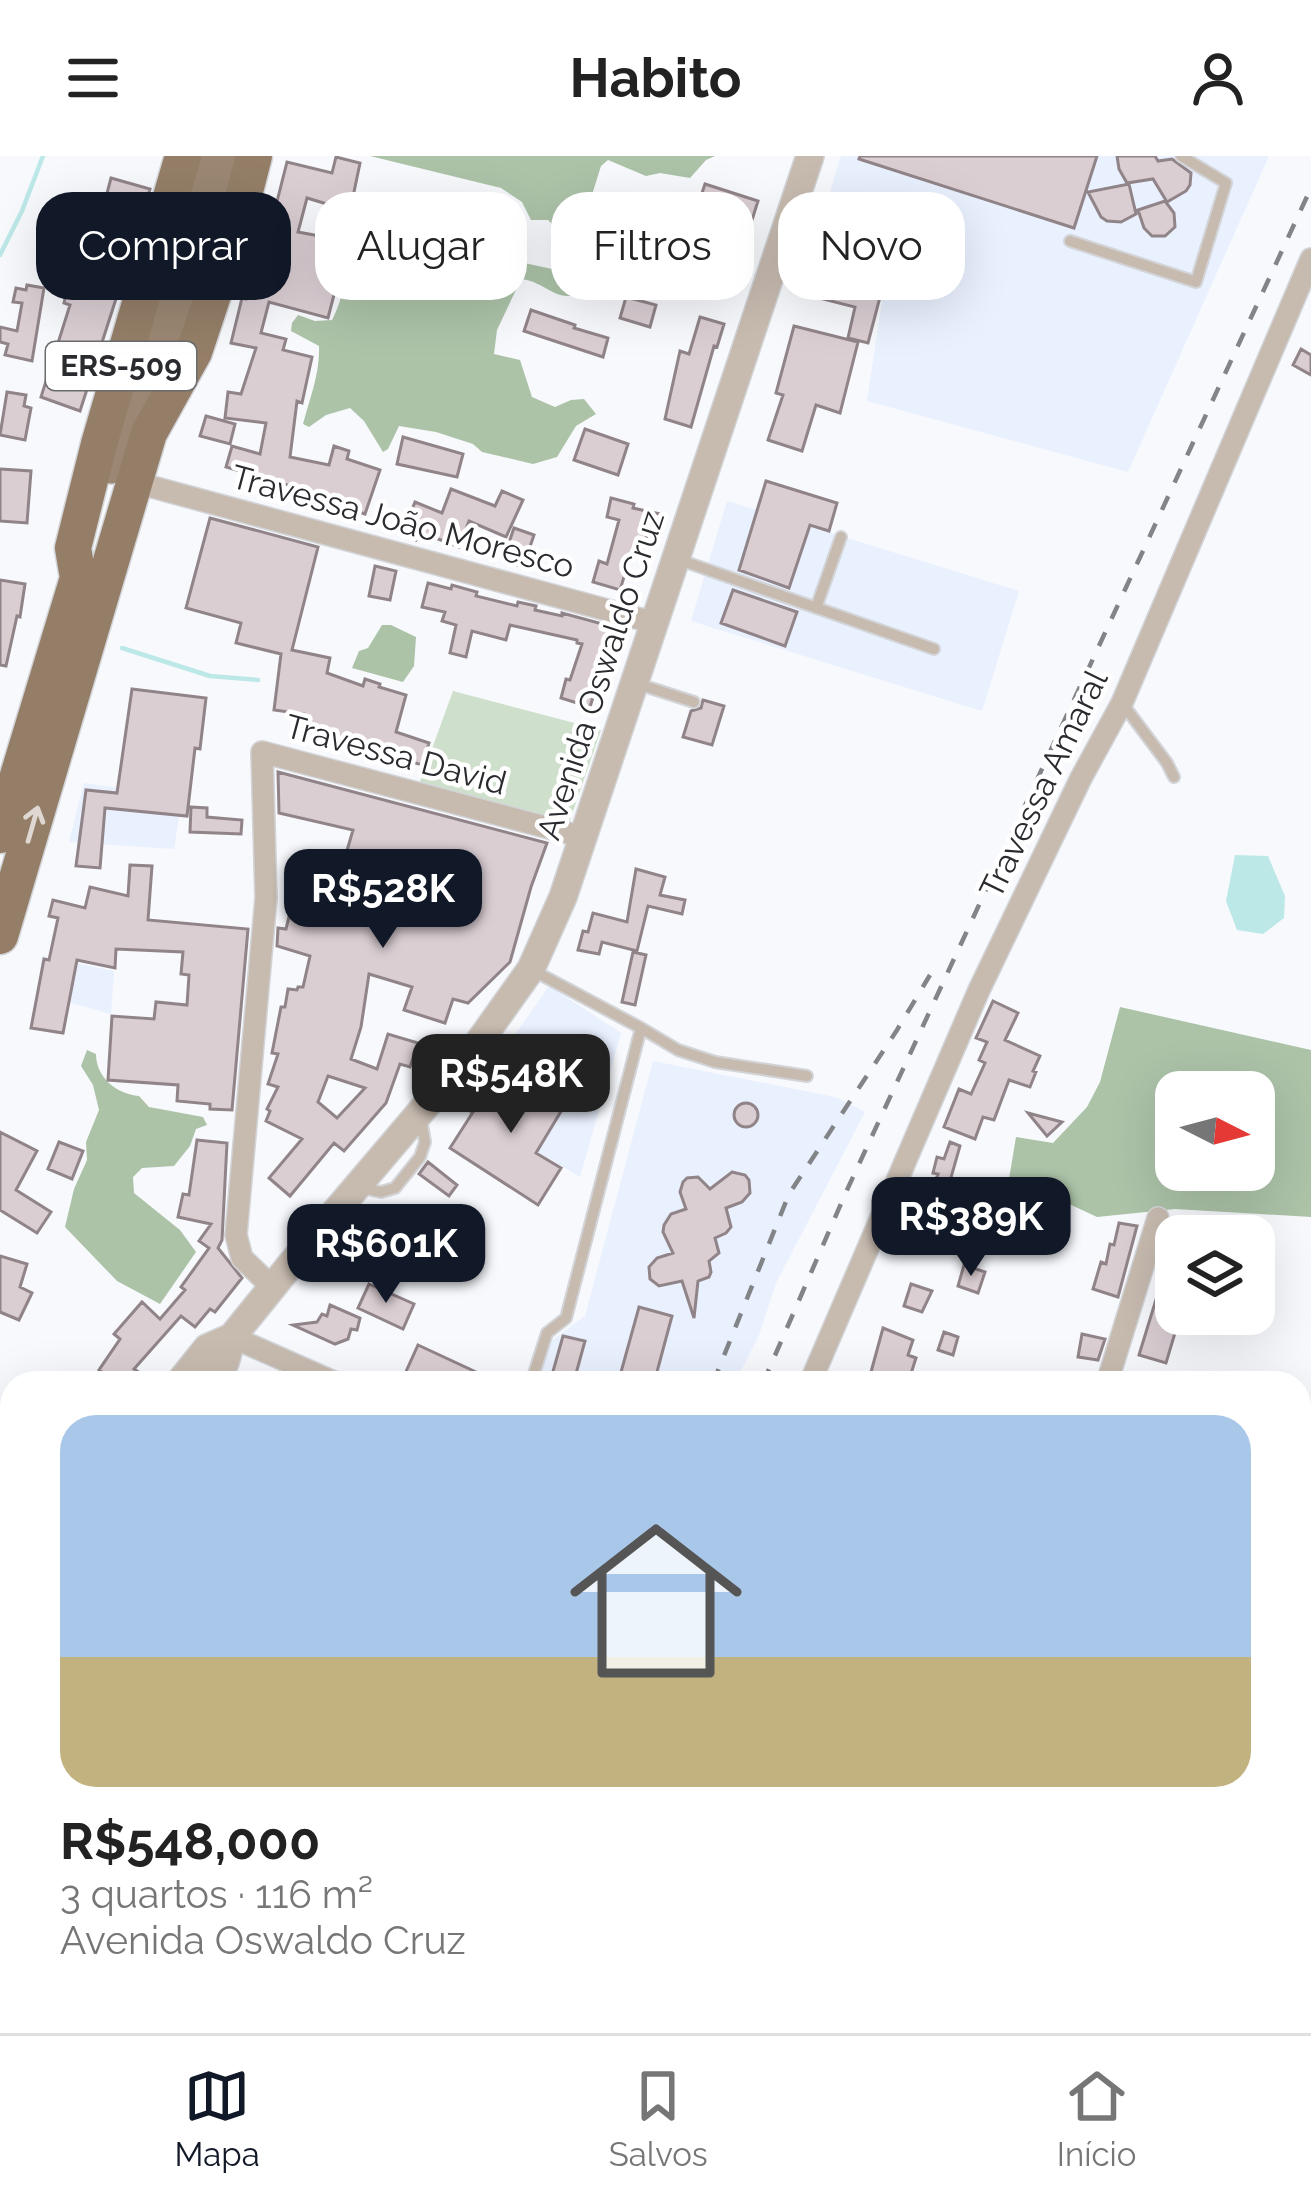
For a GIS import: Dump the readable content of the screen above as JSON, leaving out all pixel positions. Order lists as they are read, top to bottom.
{
  "streets": {
    "highway": ["ERS-509"],
    "street": [
      "Travessa João Moresco",
      "Avenida Oswaldo Cruz",
      "Travessa David",
      "Travessa Amaral"
    ]
  },
  "crossings": [
    ["ERS-509", "Travessa João Moresco"],
    ["Travessa João Moresco", "Avenida Oswaldo Cruz"],
    ["Avenida Oswaldo Cruz", "Travessa David"]
  ],
  "north": "right",
  "page": {
    "header": "Habito",
    "chip": [
      "Comprar",
      "Alugar",
      "Filtros",
      "Novo"
    ],
    "price": [
      "R$528K",
      "R$548K",
      "R$389K",
      "R$601K"
    ],
    "list": [
      {
        "name": "R$548,000",
        "note": "3 quartos · 116 m² · Avenida Oswaldo Cruz"
      }
    ],
    "tabs": ["Mapa", "Salvos", "Início"]
  }
}
